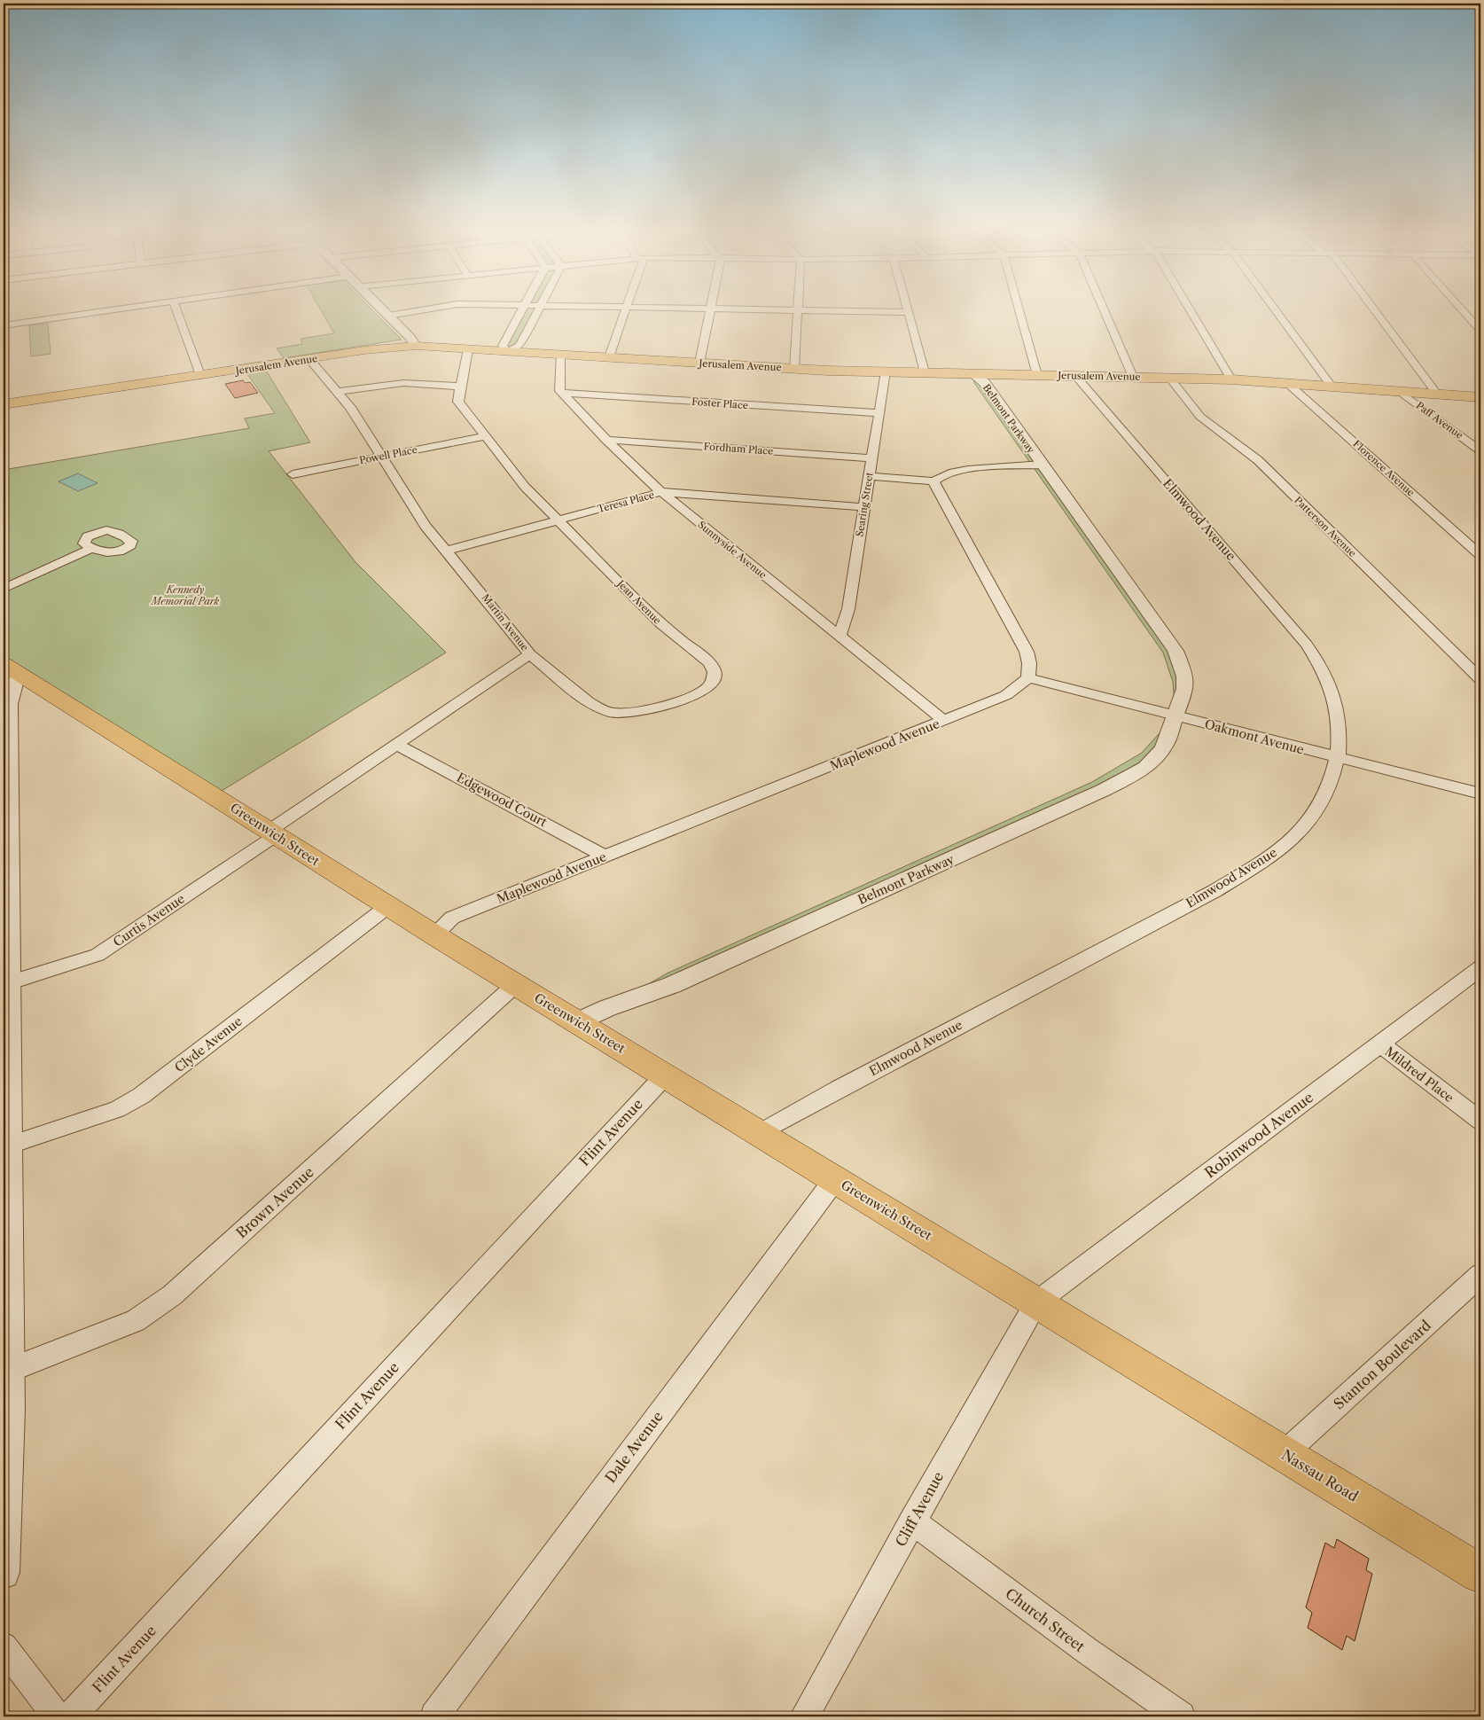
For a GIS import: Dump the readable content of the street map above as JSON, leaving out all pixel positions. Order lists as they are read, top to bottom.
{
  "streets": {
    "main road": ["Jerusalem Avenue", "Greenwich Street", "Nassau Road"],
    "street": [
      "Foster Place",
      "Belmont Parkway",
      "Paff Avenue",
      "Fordham Place",
      "Powell Place",
      "Florence Avenue",
      "Teresa Place",
      "Searing Street",
      "Elmwood Avenue",
      "Patterson Avenue",
      "Sunnyside Avenue",
      "Jean Avenue",
      "Martin Avenue",
      "Oakmont Avenue",
      "Maplewood Avenue",
      "Edgewood Court",
      "Curtis Avenue",
      "Clyde Avenue",
      "Mildred Place",
      "Flint Avenue",
      "Robinwood Avenue",
      "Brown Avenue",
      "Stanton Boulevard",
      "Dale Avenue",
      "Cliff Avenue",
      "Church Street"
    ]
  },
  "crossings": [
    ["Jerusalem Avenue", "Belmont Parkway"],
    ["Jerusalem Avenue", "Paff Avenue"],
    ["Jerusalem Avenue", "Florence Avenue"],
    ["Jerusalem Avenue", "Searing Street"],
    ["Jerusalem Avenue", "Elmwood Avenue"],
    ["Jerusalem Avenue", "Patterson Avenue"],
    ["Jerusalem Avenue", "Jean Avenue"],
    ["Jerusalem Avenue", "Martin Avenue"],
    ["Foster Place", "Searing Street"],
    ["Foster Place", "Sunnyside Avenue"],
    ["Belmont Parkway", "Oakmont Avenue"],
    ["Belmont Parkway", "Greenwich Street"],
    ["Fordham Place", "Searing Street"],
    ["Fordham Place", "Sunnyside Avenue"],
    ["Powell Place", "Jean Avenue"],
    ["Powell Place", "Martin Avenue"],
    ["Teresa Place", "Searing Street"],
    ["Teresa Place", "Sunnyside Avenue"],
    ["Teresa Place", "Jean Avenue"],
    ["Teresa Place", "Martin Avenue"],
    ["Searing Street", "Sunnyside Avenue"],
    ["Elmwood Avenue", "Oakmont Avenue"],
    ["Elmwood Avenue", "Greenwich Street"],
    ["Sunnyside Avenue", "Maplewood Avenue"],
    ["Jean Avenue", "Martin Avenue"],
    ["Martin Avenue", "Edgewood Court"],
    ["Martin Avenue", "Greenwich Street"],
    ["Martin Avenue", "Curtis Avenue"],
    ["Oakmont Avenue", "Maplewood Avenue"],
    ["Maplewood Avenue", "Edgewood Court"],
    ["Maplewood Avenue", "Greenwich Street"],
    ["Greenwich Street", "Curtis Avenue"],
    ["Greenwich Street", "Clyde Avenue"],
    ["Greenwich Street", "Flint Avenue"],
    ["Greenwich Street", "Robinwood Avenue"],
    ["Greenwich Street", "Brown Avenue"],
    ["Greenwich Street", "Dale Avenue"],
    ["Greenwich Street", "Nassau Road"],
    ["Greenwich Street", "Cliff Avenue"],
    ["Mildred Place", "Robinwood Avenue"],
    ["Robinwood Avenue", "Cliff Avenue"],
    ["Stanton Boulevard", "Nassau Road"],
    ["Cliff Avenue", "Church Street"]
  ],
  "parks": ["Kennedy Memorial Park"]
}
